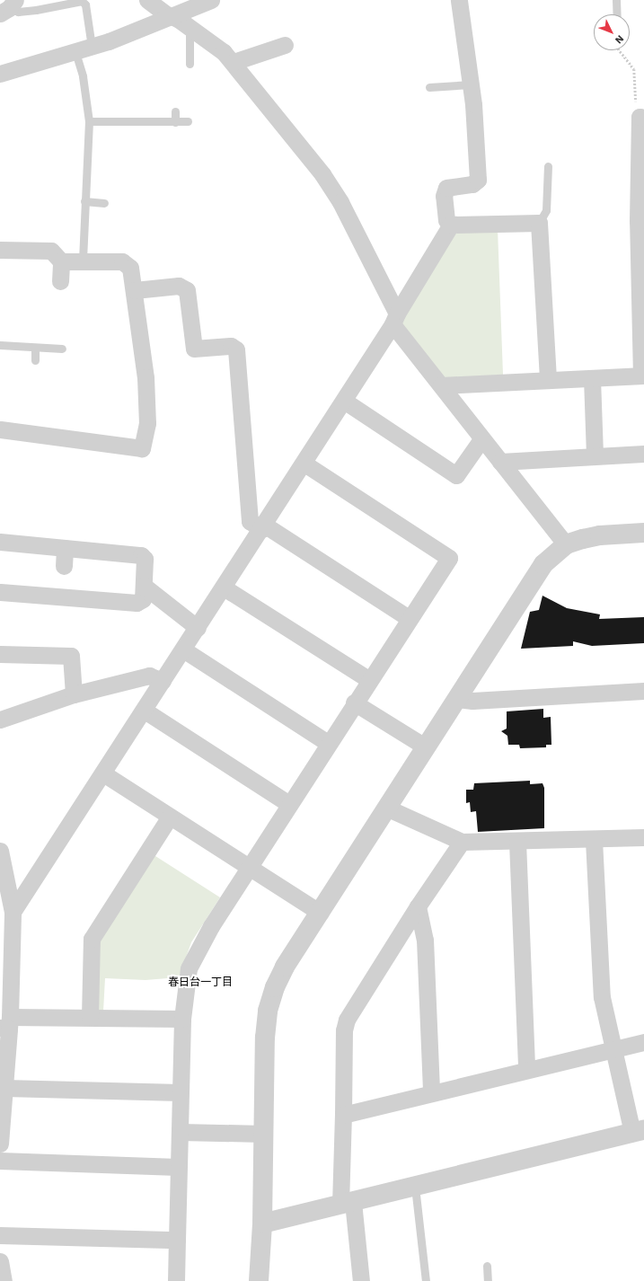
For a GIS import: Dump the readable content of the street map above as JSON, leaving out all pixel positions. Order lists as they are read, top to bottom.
{
  "districts": ["春日台一丁目"],
  "north": "bottom right"
}
